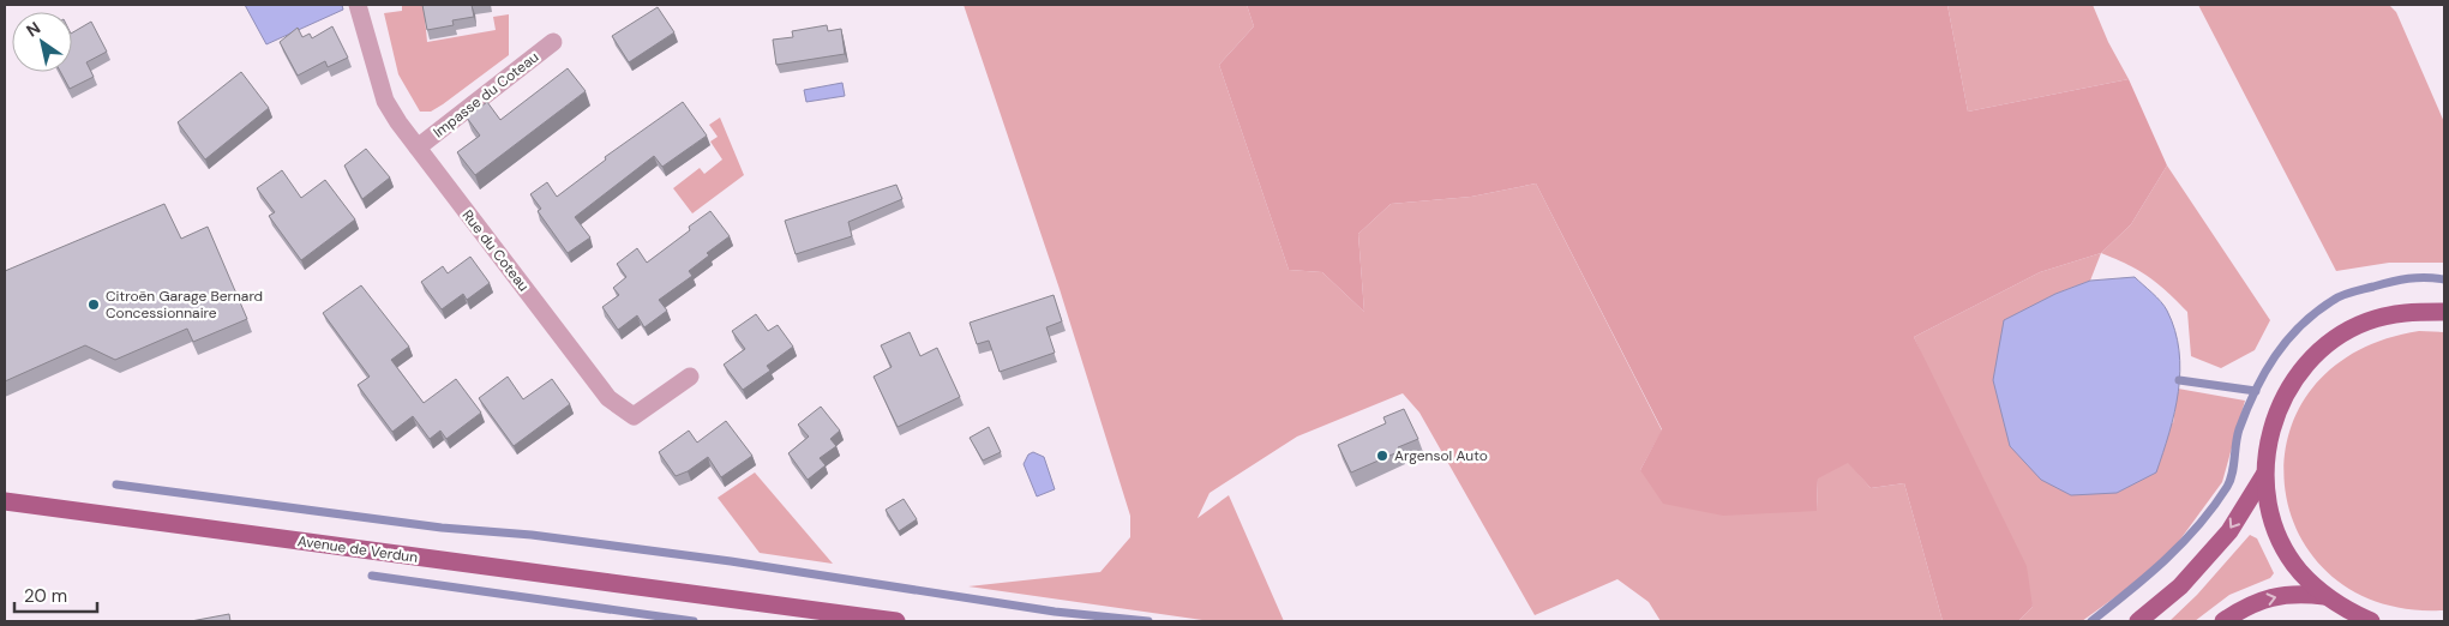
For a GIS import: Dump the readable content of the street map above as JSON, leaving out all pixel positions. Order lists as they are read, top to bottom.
{
  "streets": {
    "main road": ["Avenue de Verdun"],
    "street": ["Impasse du Coteau", "Rue du Coteau"]
  },
  "crossings": [
    ["Impasse du Coteau", "Rue du Coteau"]
  ],
  "places": ["Citroën Garage Bernard Concessionnaire", "Argensol Auto"],
  "scale_bar": "20 m",
  "north": "top left"
}
